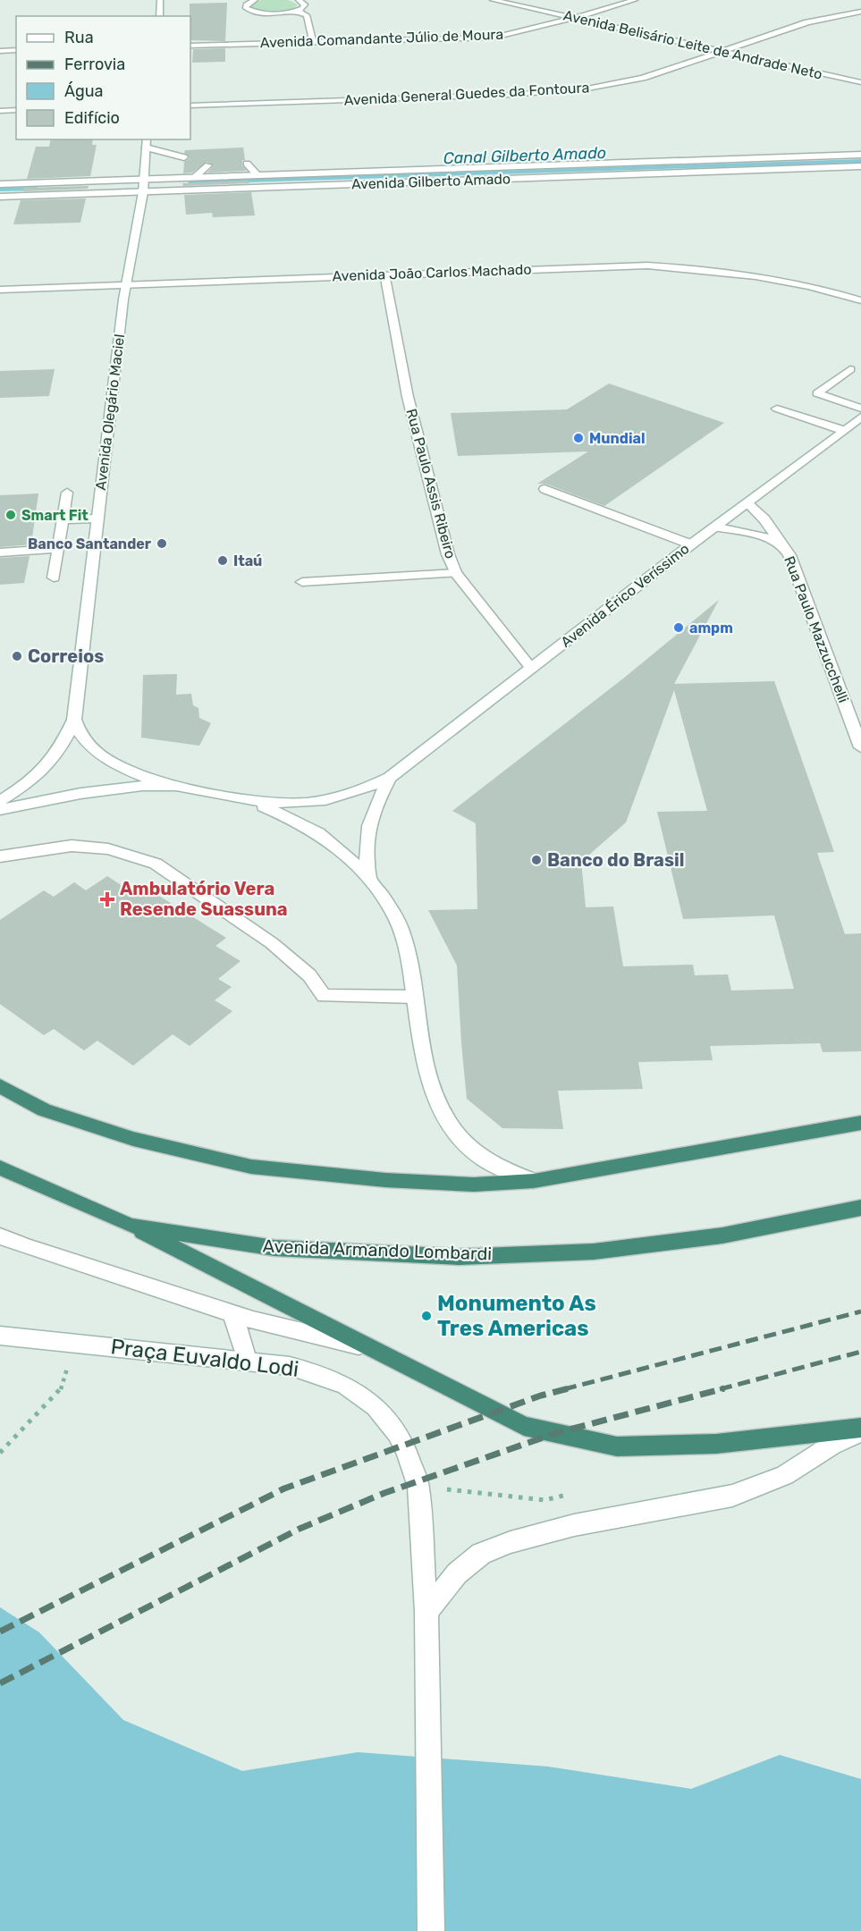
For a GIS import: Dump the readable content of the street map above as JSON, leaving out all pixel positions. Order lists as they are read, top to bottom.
{
  "streets": {
    "highway": ["Avenida Armando Lombardi"],
    "street": [
      "Avenida Comandante Júlio de Moura",
      "Avenida Belisário Leite de Andrade Neto",
      "Avenida General Guedes da Fontoura",
      "Avenida Gilberto Amado",
      "Avenida João Carlos Machado",
      "Avenida Olegário Maciel",
      "Rua Paulo Assis Ribeiro",
      "Avenida Érico Veríssimo",
      "Rua Paulo Mazzucchelli",
      "Praça Euvaldo Lodi"
    ]
  },
  "crossings": [
    ["Avenida Comandante Júlio de Moura", "Avenida Belisário Leite de Andrade Neto"],
    ["Avenida Belisário Leite de Andrade Neto", "Avenida General Guedes da Fontoura"],
    ["Avenida Gilberto Amado", "Avenida Olegário Maciel"],
    ["Avenida João Carlos Machado", "Avenida Olegário Maciel"],
    ["Avenida João Carlos Machado", "Rua Paulo Assis Ribeiro"],
    ["Rua Paulo Assis Ribeiro", "Avenida Érico Veríssimo"],
    ["Avenida Érico Veríssimo", "Rua Paulo Mazzucchelli"]
  ],
  "water": ["Canal Gilberto Amado"],
  "places": {
    "other": [
      "Mundial",
      "Smart Fit",
      "Banco Santander",
      "Itaú",
      "ampm",
      "Correios",
      "Banco do Brasil",
      "Monumento As Tres Americas"
    ],
    "health": ["Ambulatório Vera Resende Suassuna"]
  },
  "legend": [
    "Rua",
    "Ferrovia",
    "Água",
    "Edifício"
  ]
}
